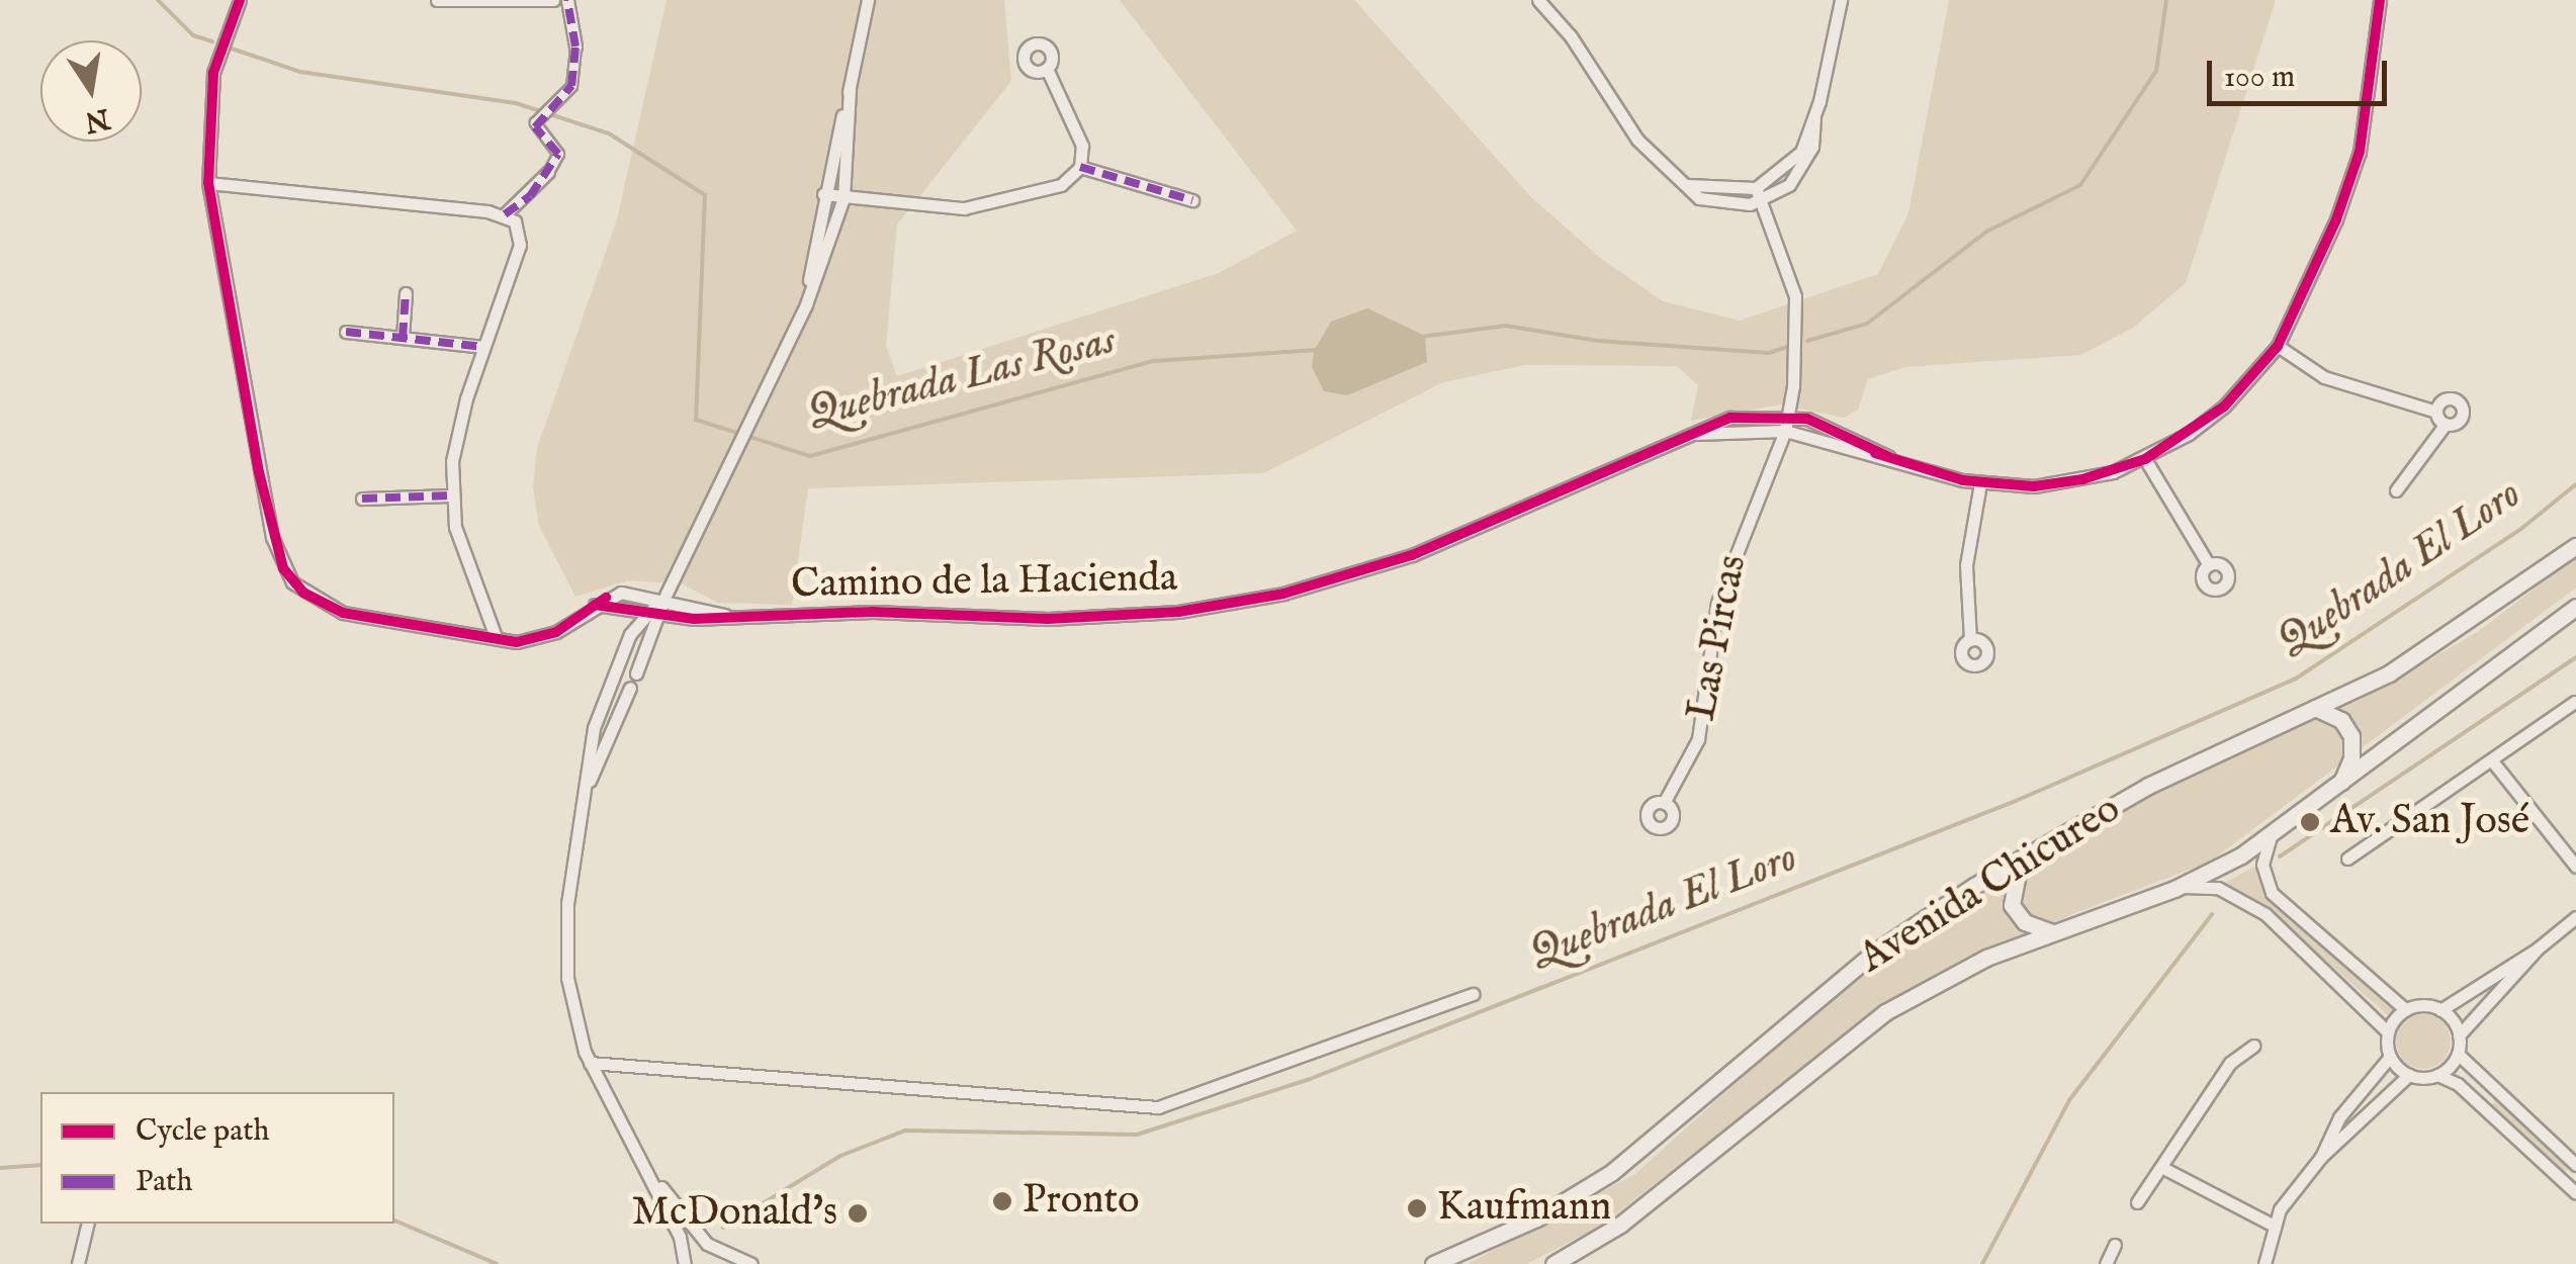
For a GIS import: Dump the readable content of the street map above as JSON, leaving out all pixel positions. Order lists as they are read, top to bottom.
{
  "streets": {
    "main road": ["Avenida Chicureo"],
    "street": ["Camino de la Hacienda", "Las Pircas"]
  },
  "crossings": [
    ["Camino de la Hacienda", "Las Pircas"]
  ],
  "water": ["Quebrada Las Rosas", "Quebrada El Loro"],
  "places": [
    "Av. San José",
    "Pronto",
    "Kaufmann",
    "McDonald's"
  ],
  "legend": ["Cycle path", "Path"],
  "scale_bar": "100 m",
  "north": "bottom"
}
